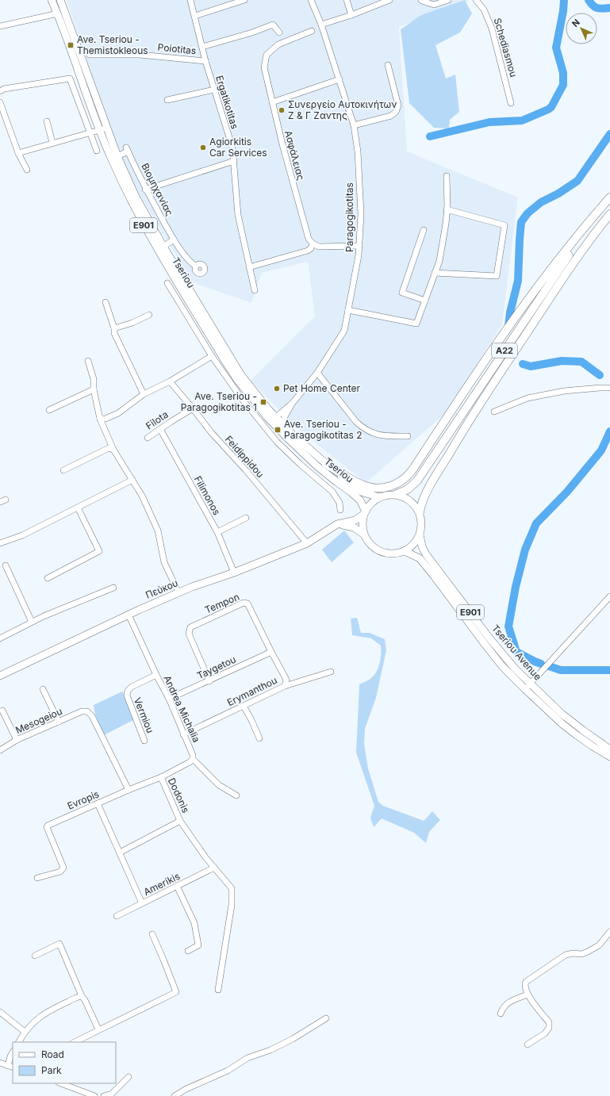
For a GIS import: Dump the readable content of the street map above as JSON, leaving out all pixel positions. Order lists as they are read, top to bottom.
{
  "streets": {
    "highway": ["A22"],
    "main road": [
      "E901",
      "Tseriou",
      "Πεύκου",
      "Tseriou Avenue"
    ],
    "street": [
      "Schediasmou",
      "Poiotitas",
      "Ergatikotitas",
      "Ασφάλειας",
      "Βιομηχανίας",
      "Paragogikotitas",
      "Filota",
      "Feidippidou",
      "Filimonos",
      "Tempon",
      "Taygetou",
      "Erymanthou",
      "Andrea Michalia",
      "Vermiou",
      "Mesogeiou",
      "Dodonis",
      "Evropis",
      "Amerikis"
    ]
  },
  "crossings": [
    ["Poiotitas", "Ergatikotitas"],
    ["Βιομηχανίας", "Tseriou"],
    ["Paragogikotitas", "Tseriou"],
    ["Tseriou", "A22"],
    ["Tseriou", "Πεύκου"],
    ["Tseriou", "Tseriou Avenue"],
    ["A22", "Πεύκου"],
    ["A22", "Tseriou Avenue"],
    ["Filota", "Feidippidou"],
    ["Filota", "Filimonos"],
    ["Feidippidou", "Πεύκου"],
    ["Filimonos", "Πεύκου"],
    ["Πεύκου", "Tseriou Avenue"],
    ["Πεύκου", "Andrea Michalia"],
    ["Tempon", "Taygetou"],
    ["Tempon", "Erymanthou"],
    ["Taygetou", "Andrea Michalia"],
    ["Erymanthou", "Andrea Michalia"],
    ["Andrea Michalia", "Vermiou"],
    ["Andrea Michalia", "Evropis"],
    ["Mesogeiou", "Evropis"],
    ["Dodonis", "Evropis"],
    ["Dodonis", "Amerikis"]
  ],
  "places": {
    "transit": ["Ave. Tseriou - Themistokleous", "Ave. Tseriou - Paragogikotitas 1", "Ave. Tseriou - Paragogikotitas 2"],
    "other": ["Συνεργείο Αυτοκινήτων Ζ & Γ Ζαντης", "Agiorkitis Car Services", "Pet Home Center"]
  },
  "legend": ["Road", "Park"],
  "north": "top left"
}
